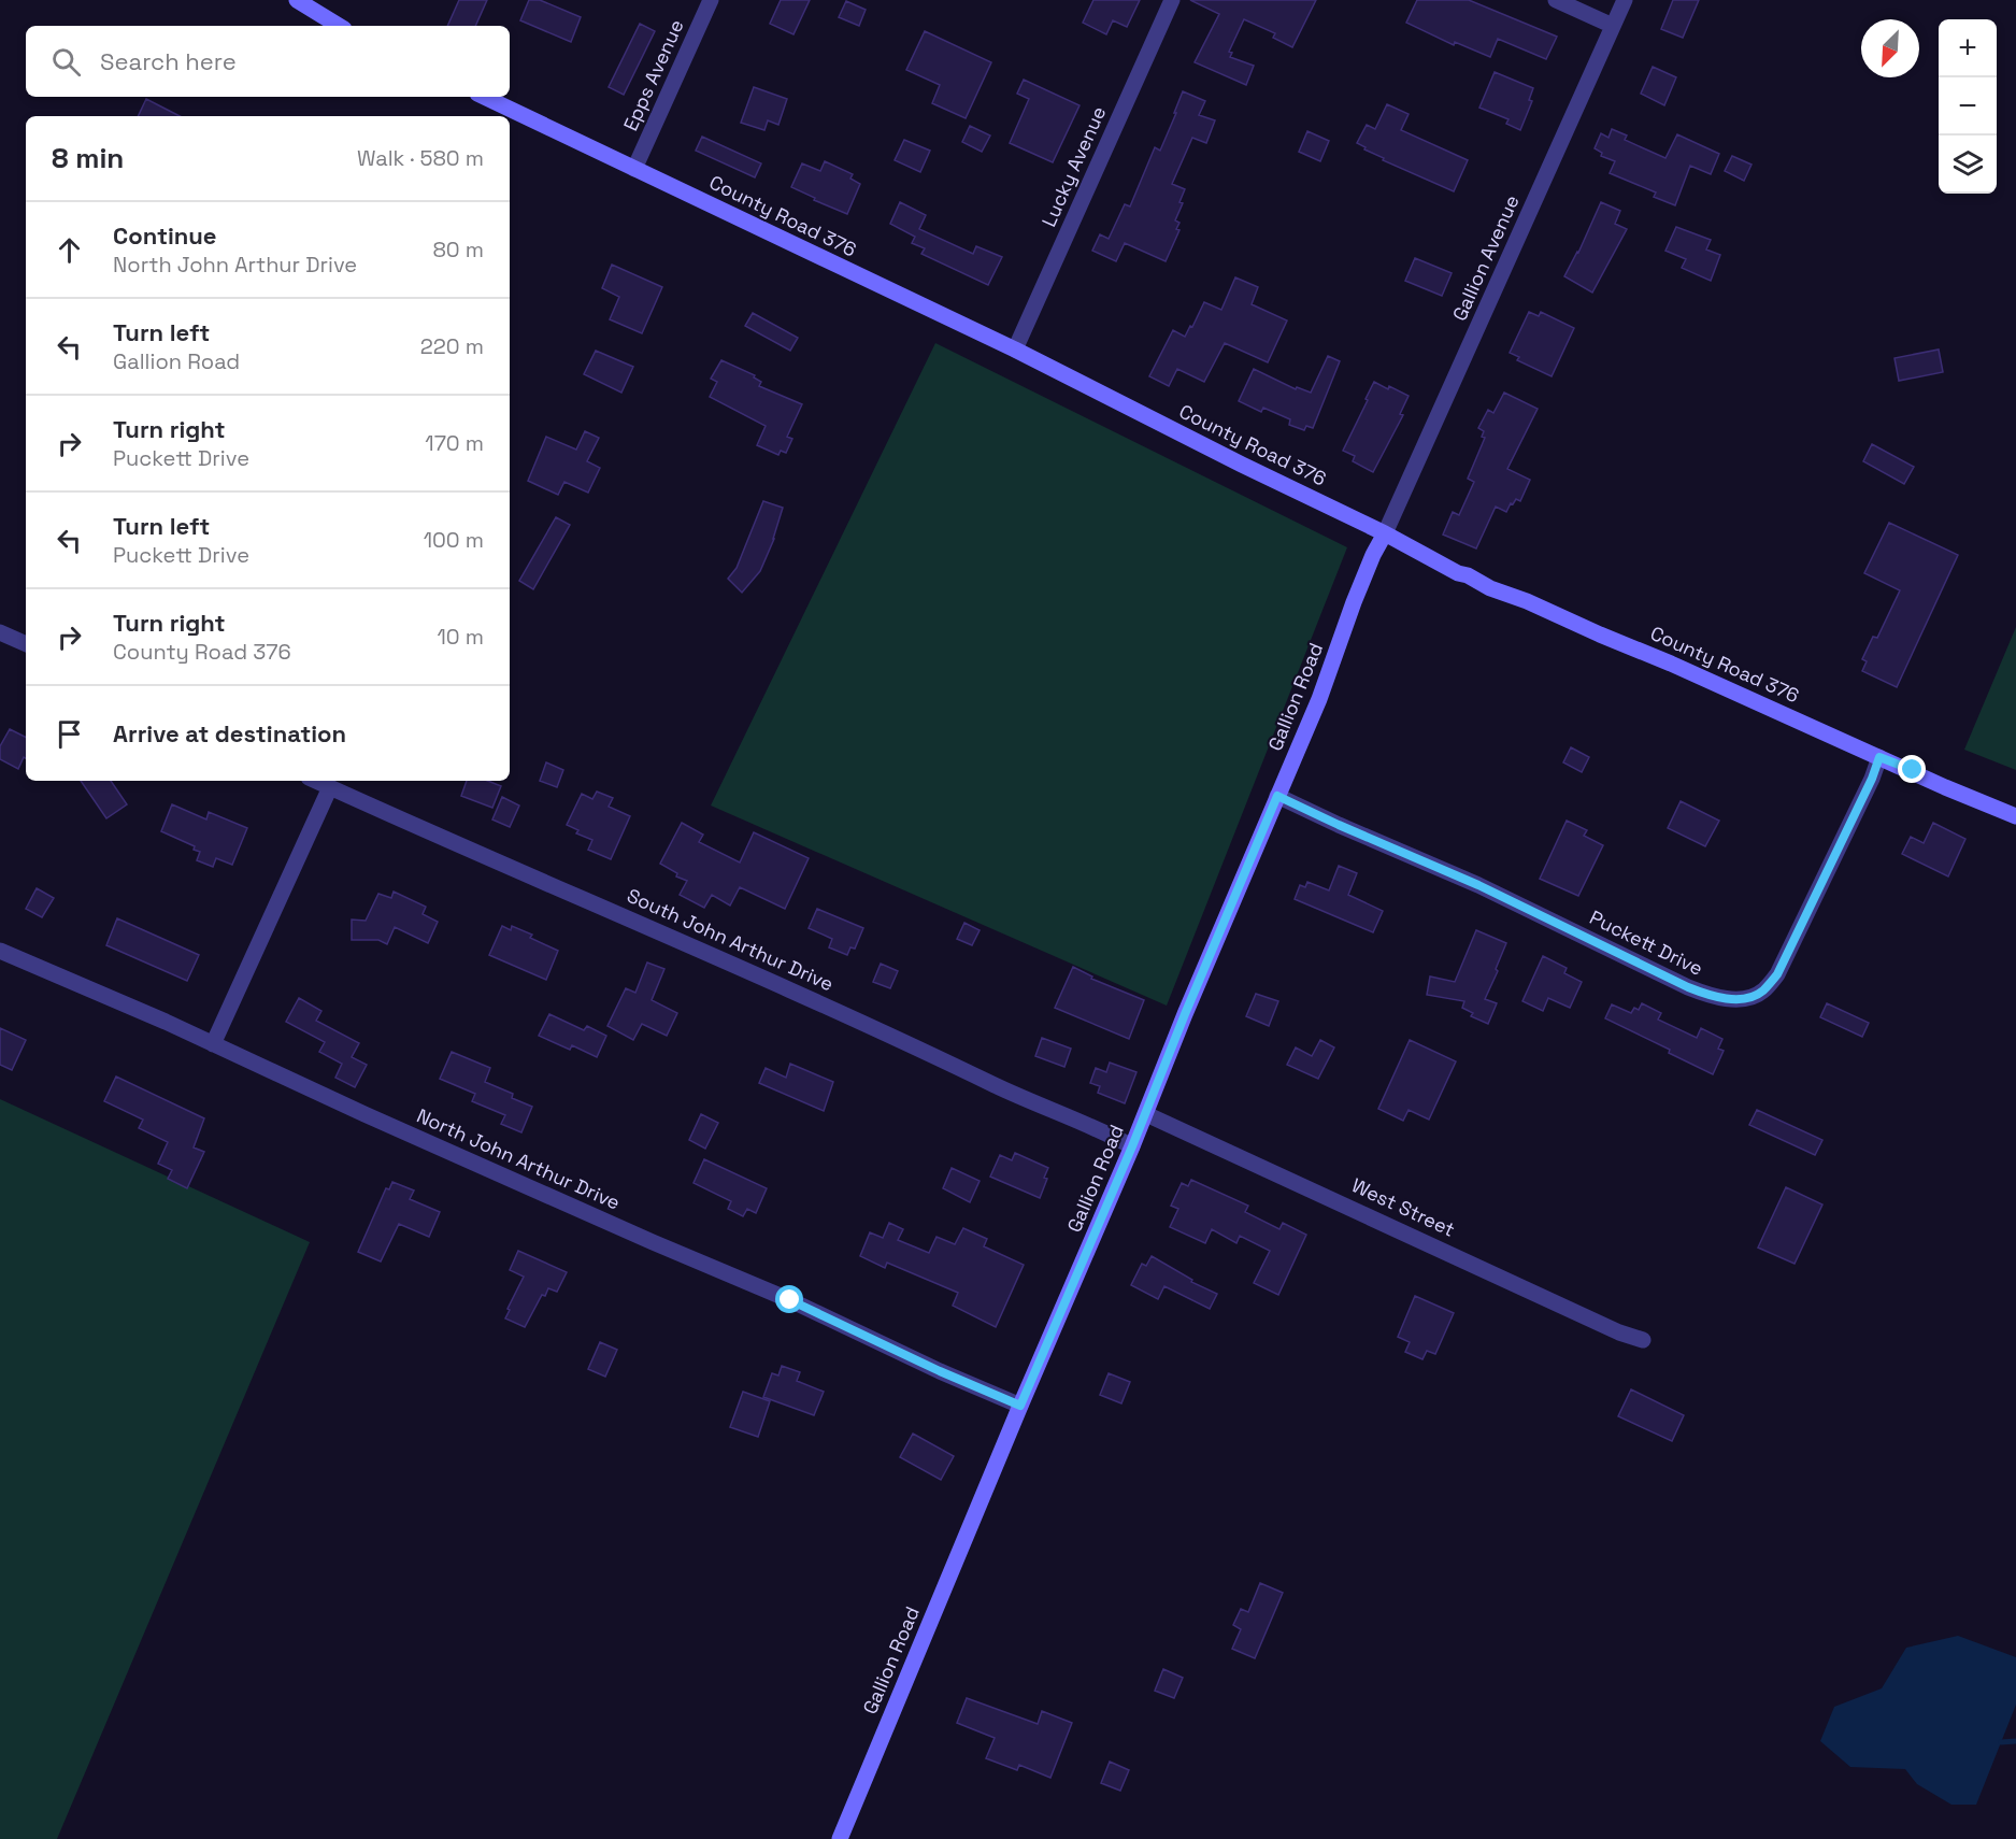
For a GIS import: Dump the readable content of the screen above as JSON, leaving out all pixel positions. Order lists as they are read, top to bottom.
{
  "streets": {
    "street": [
      "Epps Avenue",
      "Lucky Avenue",
      "County Road 376",
      "Gallion Avenue",
      "Gallion Road",
      "South John Arthur Drive",
      "Puckett Drive",
      "North John Arthur Drive",
      "West Street"
    ]
  },
  "crossings": [
    ["Epps Avenue", "County Road 376"],
    ["Lucky Avenue", "County Road 376"],
    ["County Road 376", "Gallion Avenue"],
    ["County Road 376", "Gallion Road"],
    ["County Road 376", "Puckett Drive"],
    ["Gallion Avenue", "Gallion Road"],
    ["Gallion Road", "South John Arthur Drive"],
    ["Gallion Road", "Puckett Drive"],
    ["Gallion Road", "North John Arthur Drive"],
    ["Gallion Road", "West Street"]
  ],
  "north": "bottom left",
  "page": {
    "map_buttons": ["+", "−"],
    "search": "Search here",
    "heading": ["8 min", "Walk · 580 m"],
    "list": [
      ["Continue", "North John Arthur Drive", "80 m"],
      ["Turn left", "Gallion Road", "220 m"],
      ["Turn right", "Puckett Drive", "170 m"],
      ["Turn left", "Puckett Drive", "100 m"],
      ["Turn right", "County Road 376", "10 m"],
      "Arrive at destination"
    ]
  }
}
